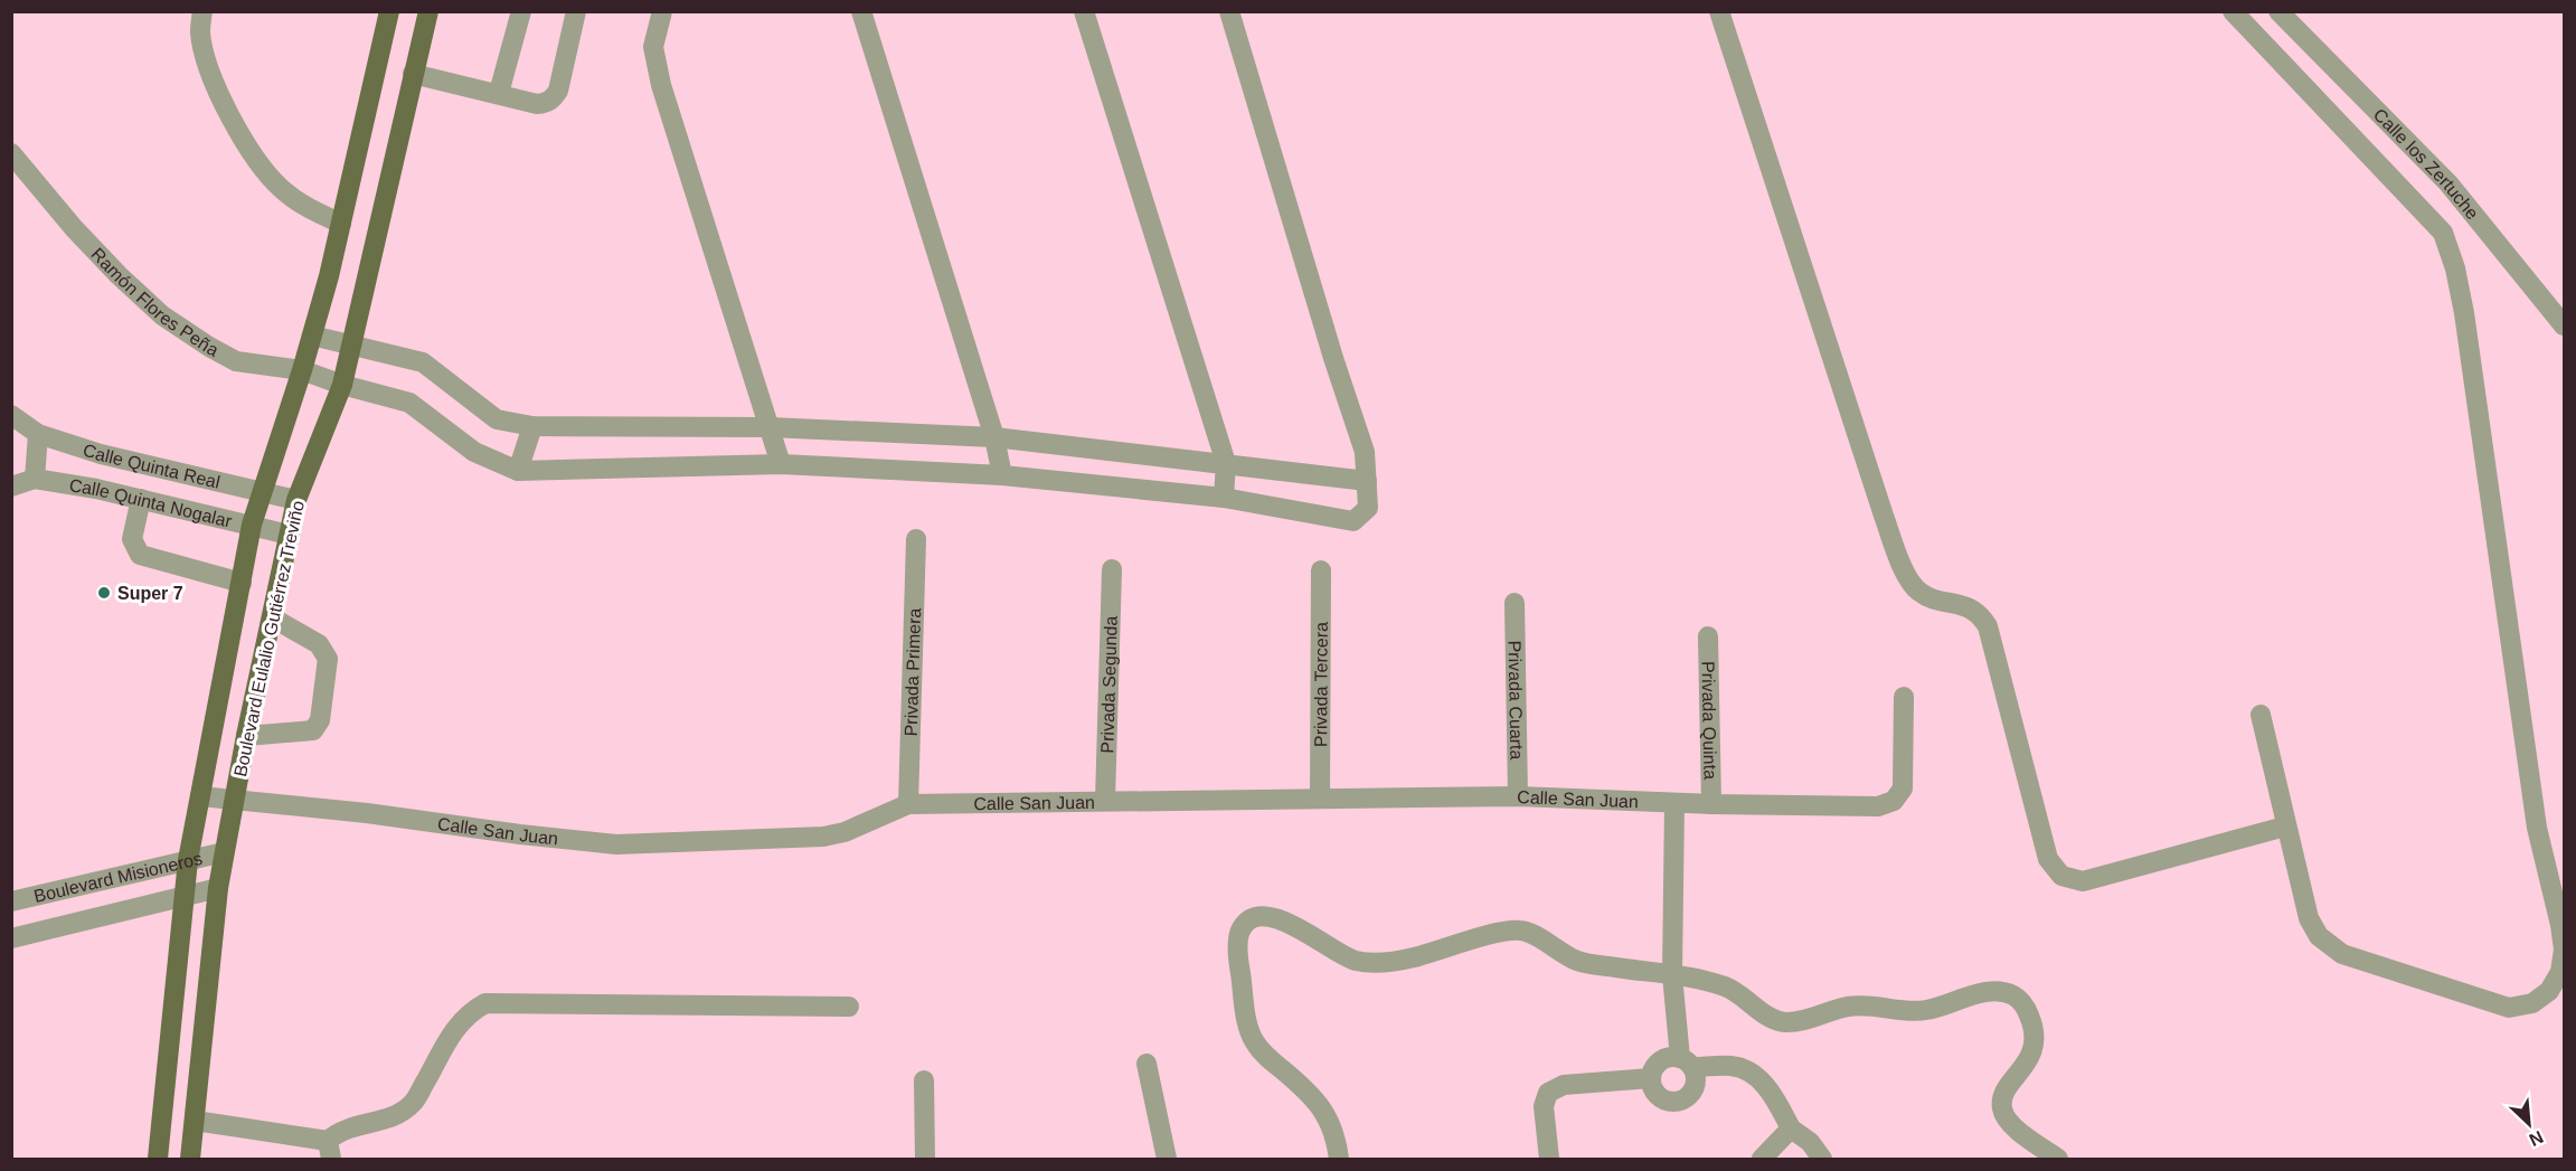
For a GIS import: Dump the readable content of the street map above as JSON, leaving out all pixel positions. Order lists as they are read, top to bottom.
{
  "streets": {
    "main road": ["Boulevard Eulalio Gutiérrez Treviño"],
    "street": [
      "Calle los Zertuche",
      "Ramón Flores Peña",
      "Calle Quinta Real",
      "Calle Quinta Nogalar",
      "Privada Primera",
      "Privada Segunda",
      "Privada Tercera",
      "Privada Cuarta",
      "Privada Quinta",
      "Calle San Juan",
      "Boulevard Misioneros"
    ]
  },
  "crossings": [
    ["Ramón Flores Peña", "Boulevard Eulalio Gutiérrez Treviño"],
    ["Calle Quinta Real", "Boulevard Eulalio Gutiérrez Treviño"],
    ["Calle Quinta Nogalar", "Boulevard Eulalio Gutiérrez Treviño"],
    ["Boulevard Eulalio Gutiérrez Treviño", "Calle San Juan"],
    ["Boulevard Eulalio Gutiérrez Treviño", "Boulevard Misioneros"],
    ["Privada Primera", "Calle San Juan"],
    ["Privada Segunda", "Calle San Juan"],
    ["Privada Tercera", "Calle San Juan"],
    ["Privada Cuarta", "Calle San Juan"],
    ["Privada Quinta", "Calle San Juan"]
  ],
  "places": ["Super 7"],
  "north": "bottom right"
}
